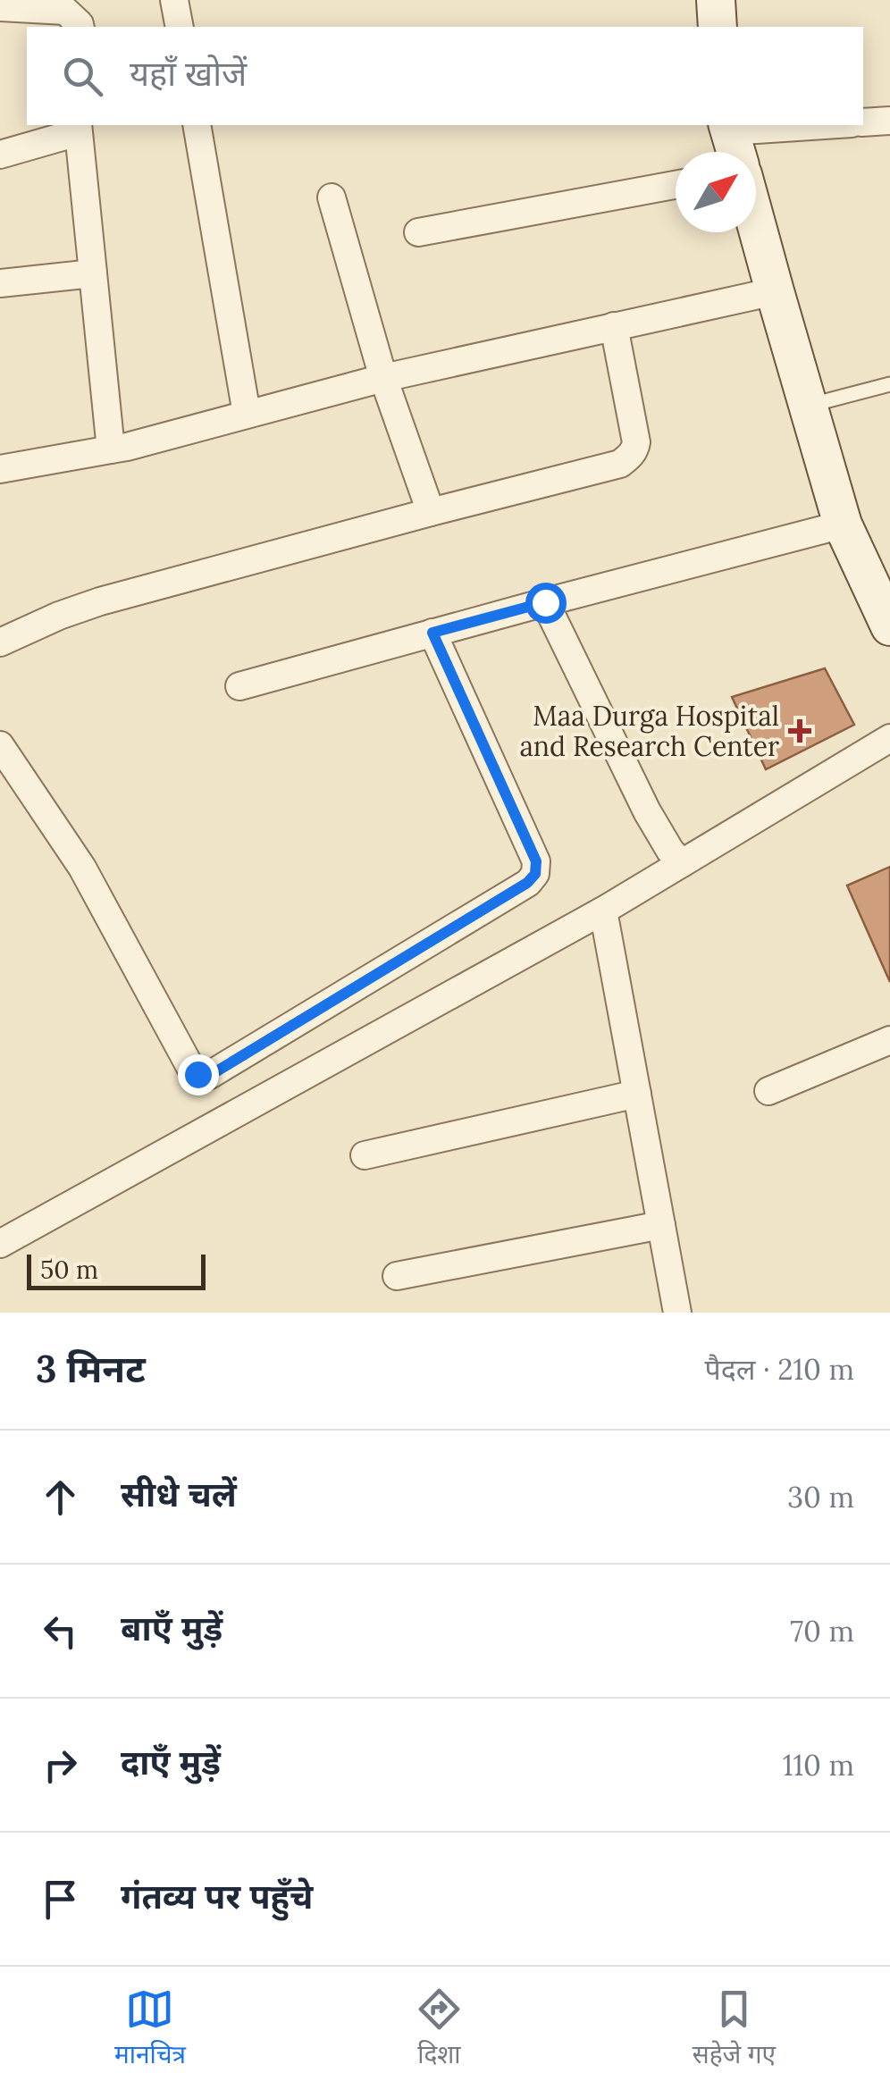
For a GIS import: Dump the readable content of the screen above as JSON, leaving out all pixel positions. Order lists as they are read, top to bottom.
{
  "places": {
    "health": ["Maa Durga Hospital and Research Center"]
  },
  "scale_bar": "50 m",
  "north": "top right",
  "page": {
    "search": "यहाँ खोजें",
    "scale": "50 m",
    "heading": ["3 मिनट", "पैदल · 210 m"],
    "list": [
      ["सीधे चलें", "30 m"],
      ["बाएँ मुड़ें", "70 m"],
      ["दाएँ मुड़ें", "110 m"],
      "गंतव्य पर पहुँचे"
    ],
    "nav": ["मानचित्र", "दिशा", "सहेजे गए"]
  }
}
